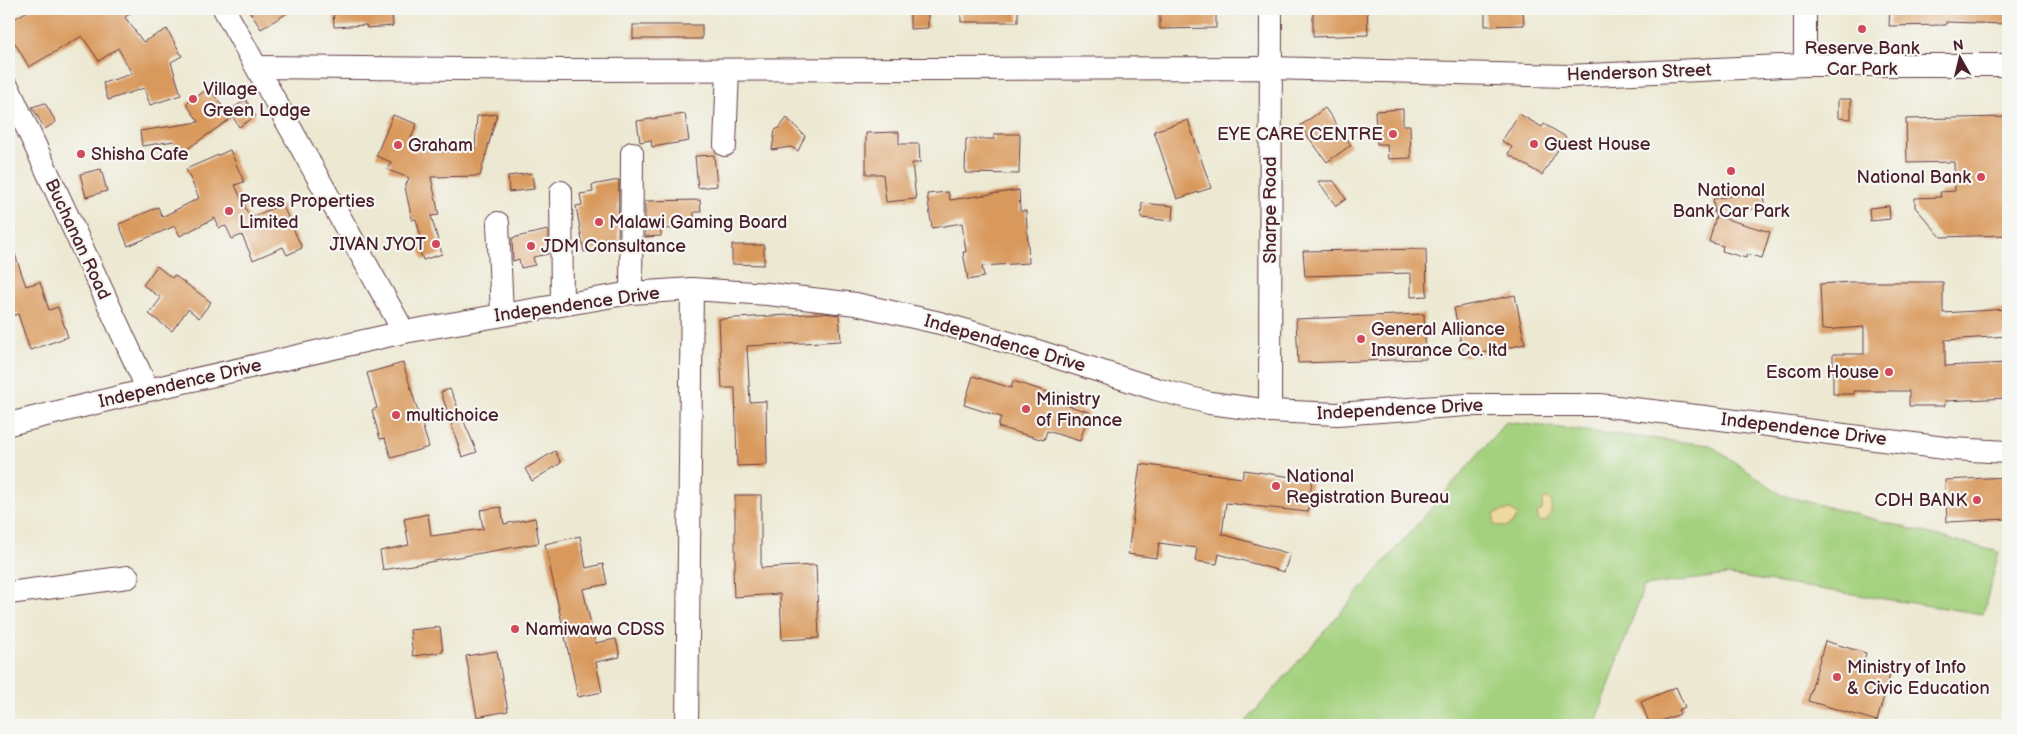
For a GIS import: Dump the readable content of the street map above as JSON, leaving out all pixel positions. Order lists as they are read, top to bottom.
{
  "streets": {
    "street": [
      "Henderson Street",
      "Sharpe Road",
      "Buchanan Road",
      "Independence Drive"
    ]
  },
  "crossings": [
    ["Henderson Street", "Sharpe Road"],
    ["Sharpe Road", "Independence Drive"],
    ["Buchanan Road", "Independence Drive"]
  ],
  "places": [
    "Reserve Bank Car Park",
    "Village Green Lodge",
    "EYE CARE CENTRE",
    "Guest House",
    "Graham",
    "Shisha Cafe",
    "National Bank Car Park",
    "National Bank",
    "Press Properties Limited",
    "Malawi Gaming Board",
    "JIVAN JYOT",
    "JDM Consultance",
    "General Alliance Insurance Co. ltd",
    "Escom House",
    "Ministry of Finance",
    "multichoice",
    "National Registration Bureau",
    "CDH BANK",
    "Namiwawa CDSS",
    "Ministry of Info & Civic Education"
  ],
  "north": "top"
}
